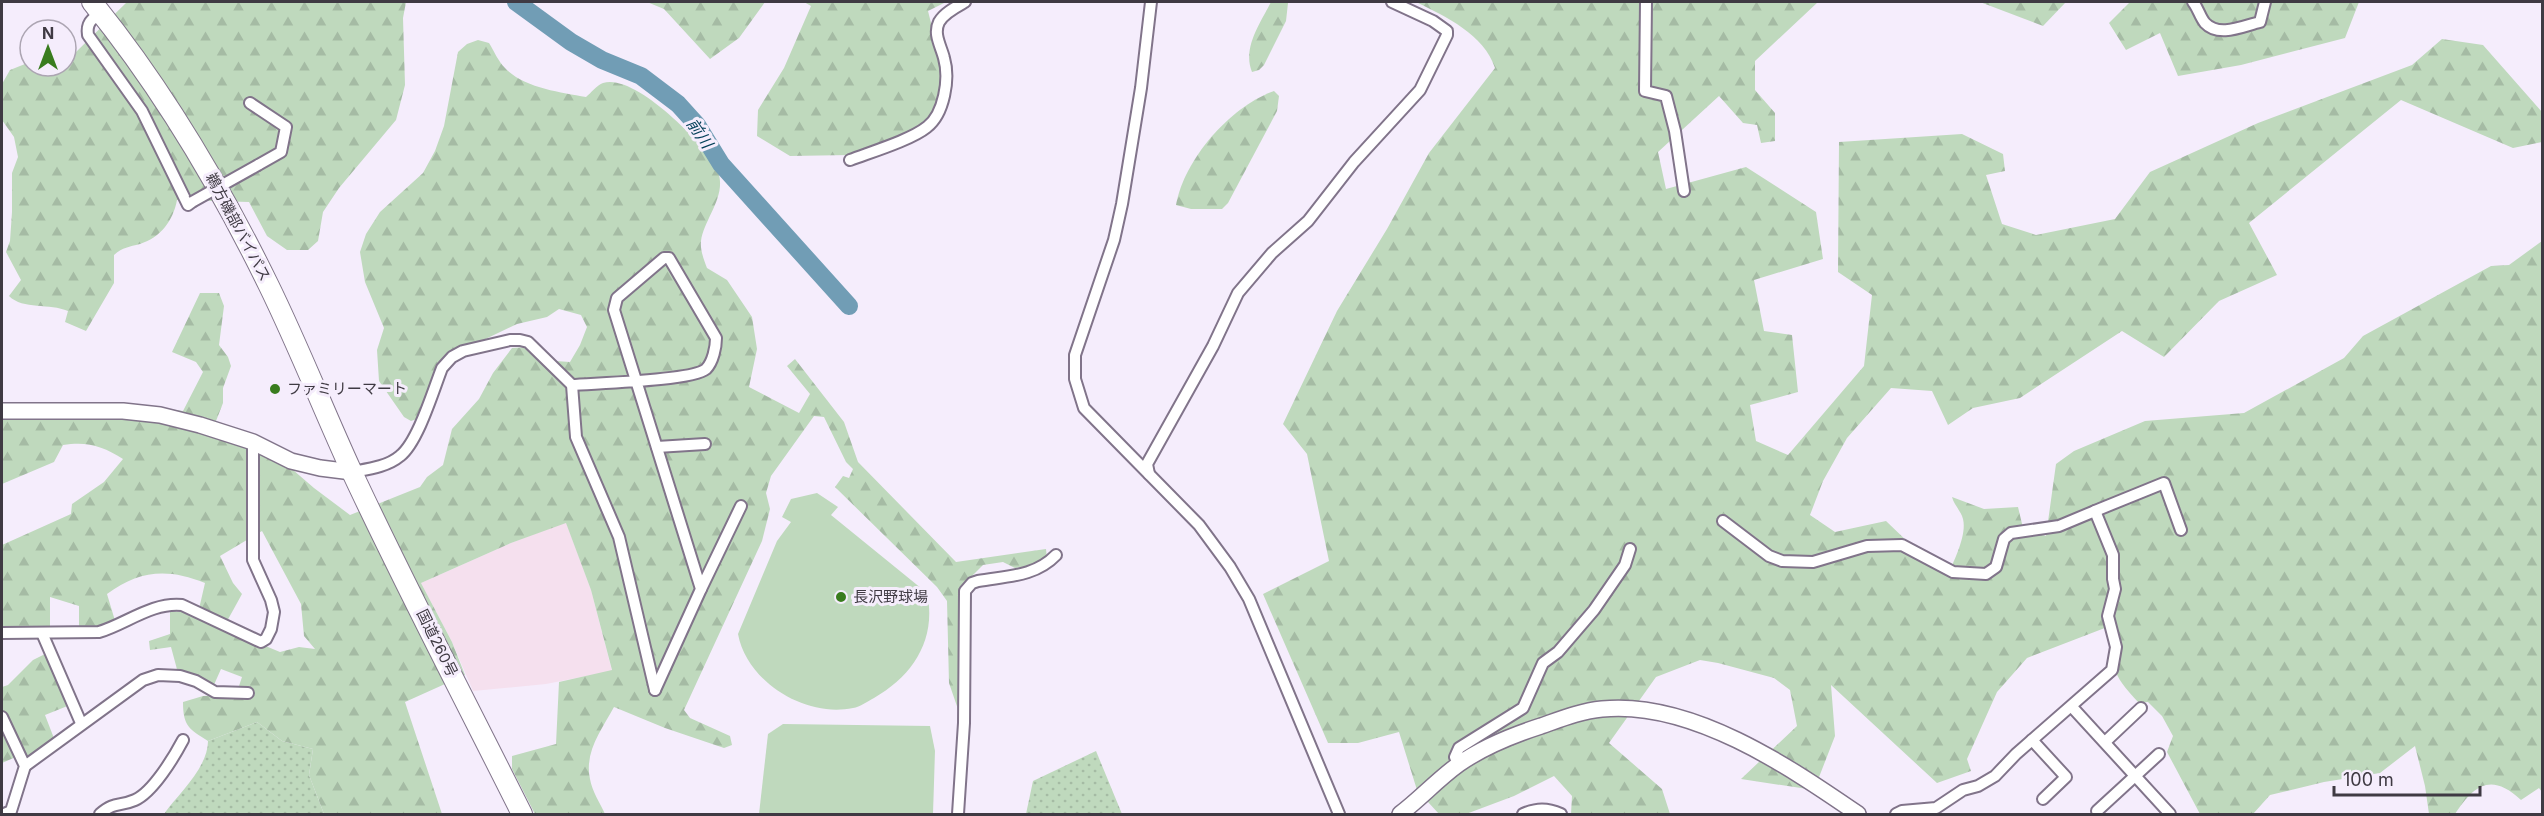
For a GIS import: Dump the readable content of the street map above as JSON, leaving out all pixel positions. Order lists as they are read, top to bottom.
{
  "streets": {
    "highway": ["鵜方磯部バイパス", "国道260号"]
  },
  "crossings": [
    ["鵜方磯部バイパス", "国道260号"]
  ],
  "water": ["前川"],
  "places": ["ファミリーマート", "長沢野球場"],
  "scale_bar": "100 m",
  "north": "top"
}
